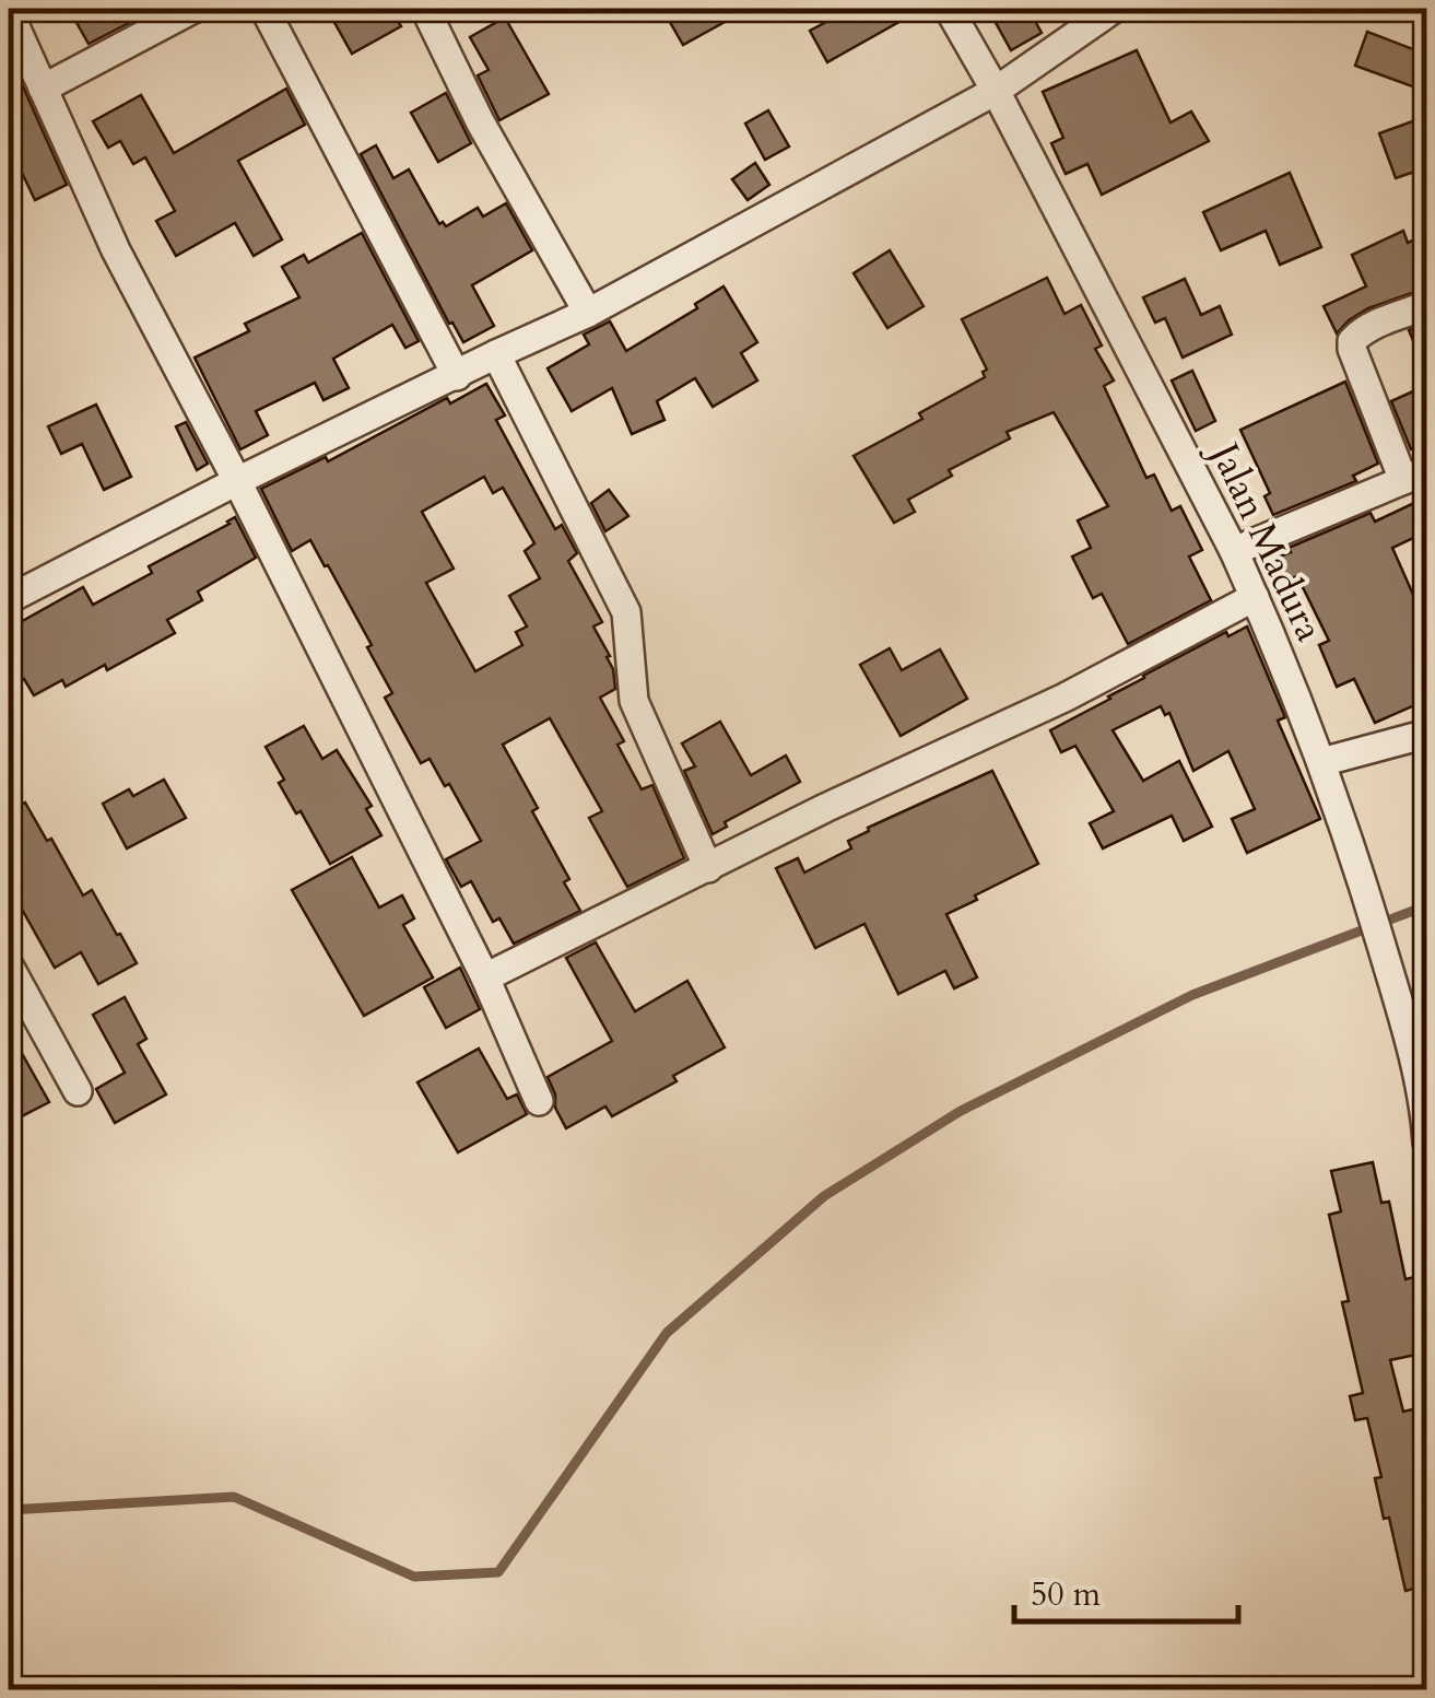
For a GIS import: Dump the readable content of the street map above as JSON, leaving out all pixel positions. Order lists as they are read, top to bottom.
{
  "streets": {
    "street": ["Jalan Madura"]
  },
  "scale_bar": "50 m"
}
